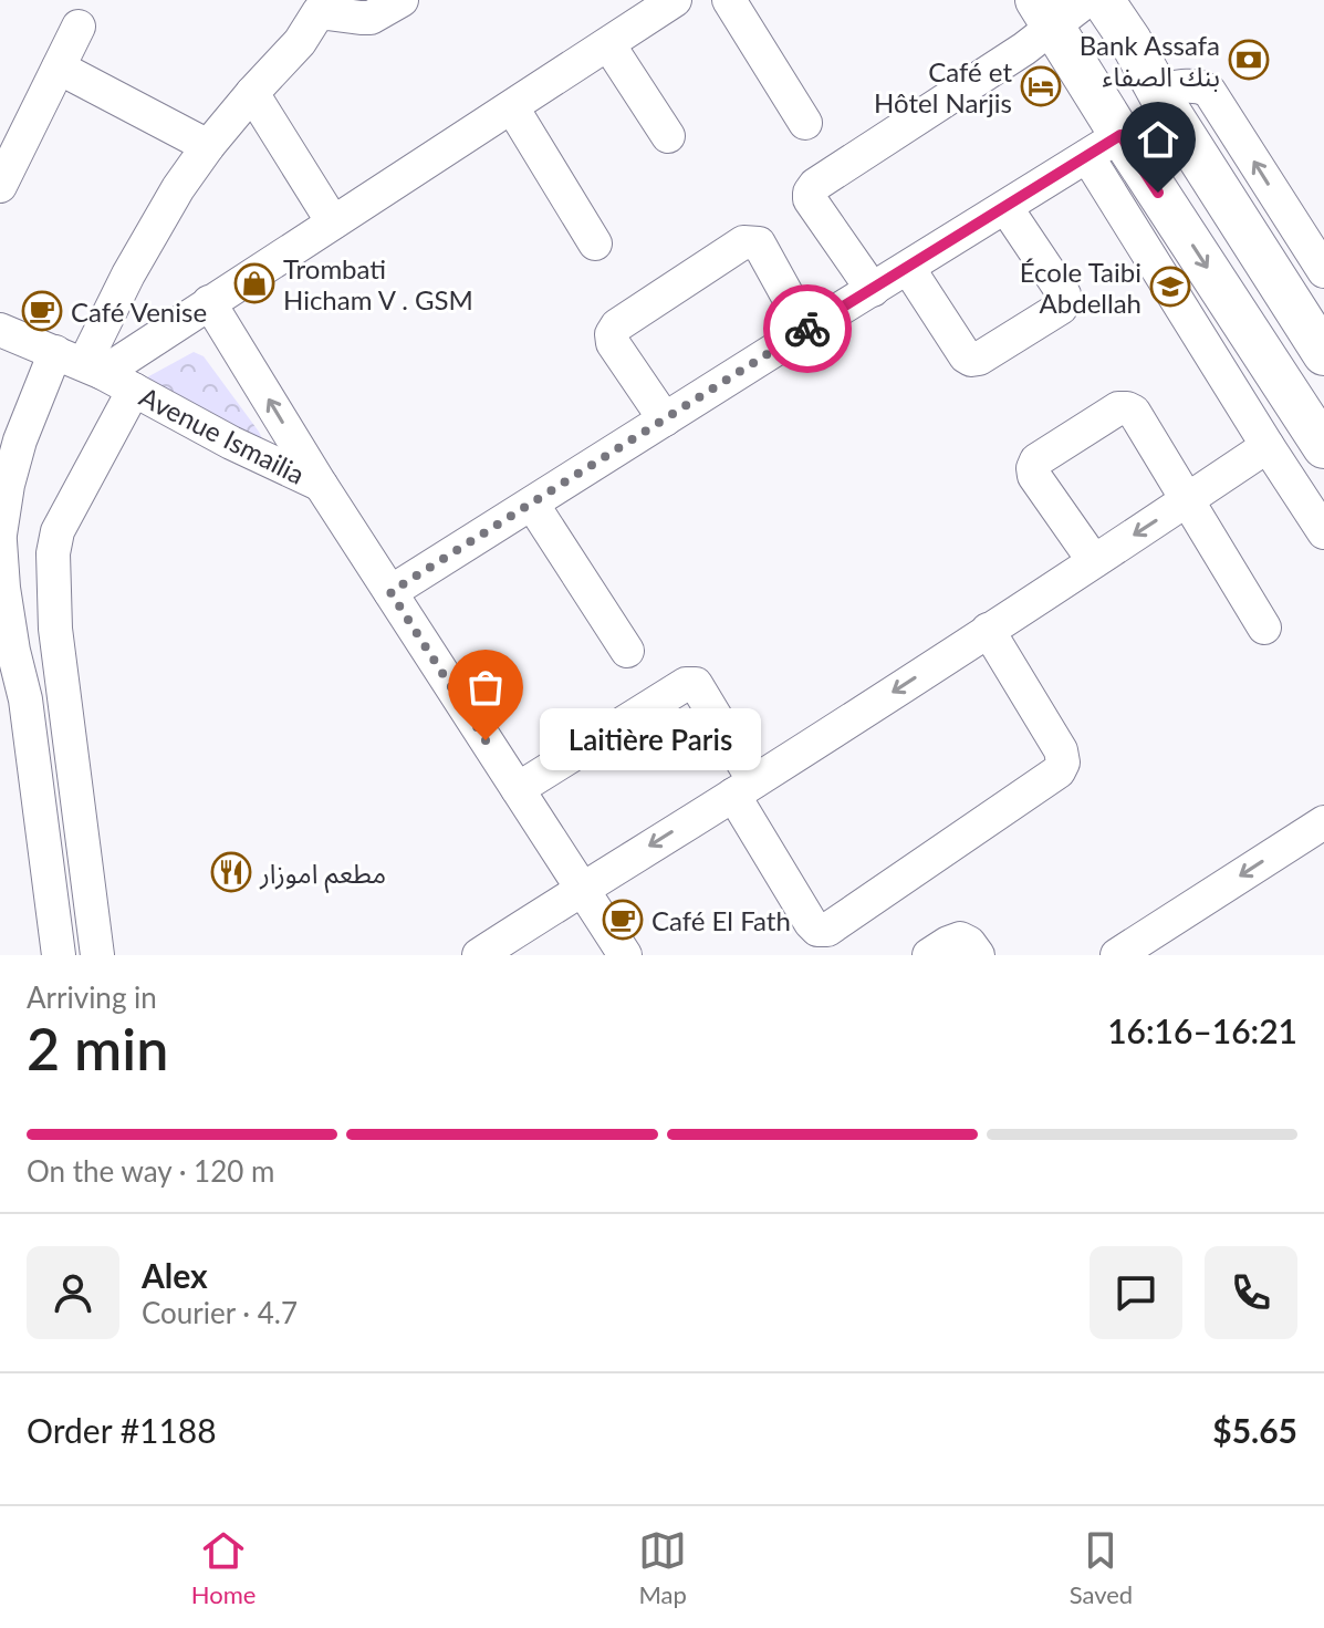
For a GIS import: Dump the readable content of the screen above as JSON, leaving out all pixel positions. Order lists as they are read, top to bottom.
{
  "streets": {
    "street": ["Avenue Ismailia"]
  },
  "places": {
    "bank": ["Bank Assafa بنك الصفاء"],
    "hotel": ["Café et Hôtel Narjis"],
    "shop": ["Trombati Hicham V . GSM"],
    "school or university": ["École Taibi Abdellah"],
    "cafe": ["Café Venise", "Café El Fath"],
    "other": ["Laitière Paris"],
    "restaurant": ["مطعم اموزار"]
  },
  "page": {
    "bubble": "Laitière Paris",
    "heading": ["2 min", "Arriving in", "16:16–16:21"],
    "panel": [
      "Alex",
      "Courier · 4.7",
      "Order #1188",
      "$5.65"
    ],
    "bar": "On the way · 120 m",
    "tabs": ["Home", "Map", "Saved"]
  }
}
